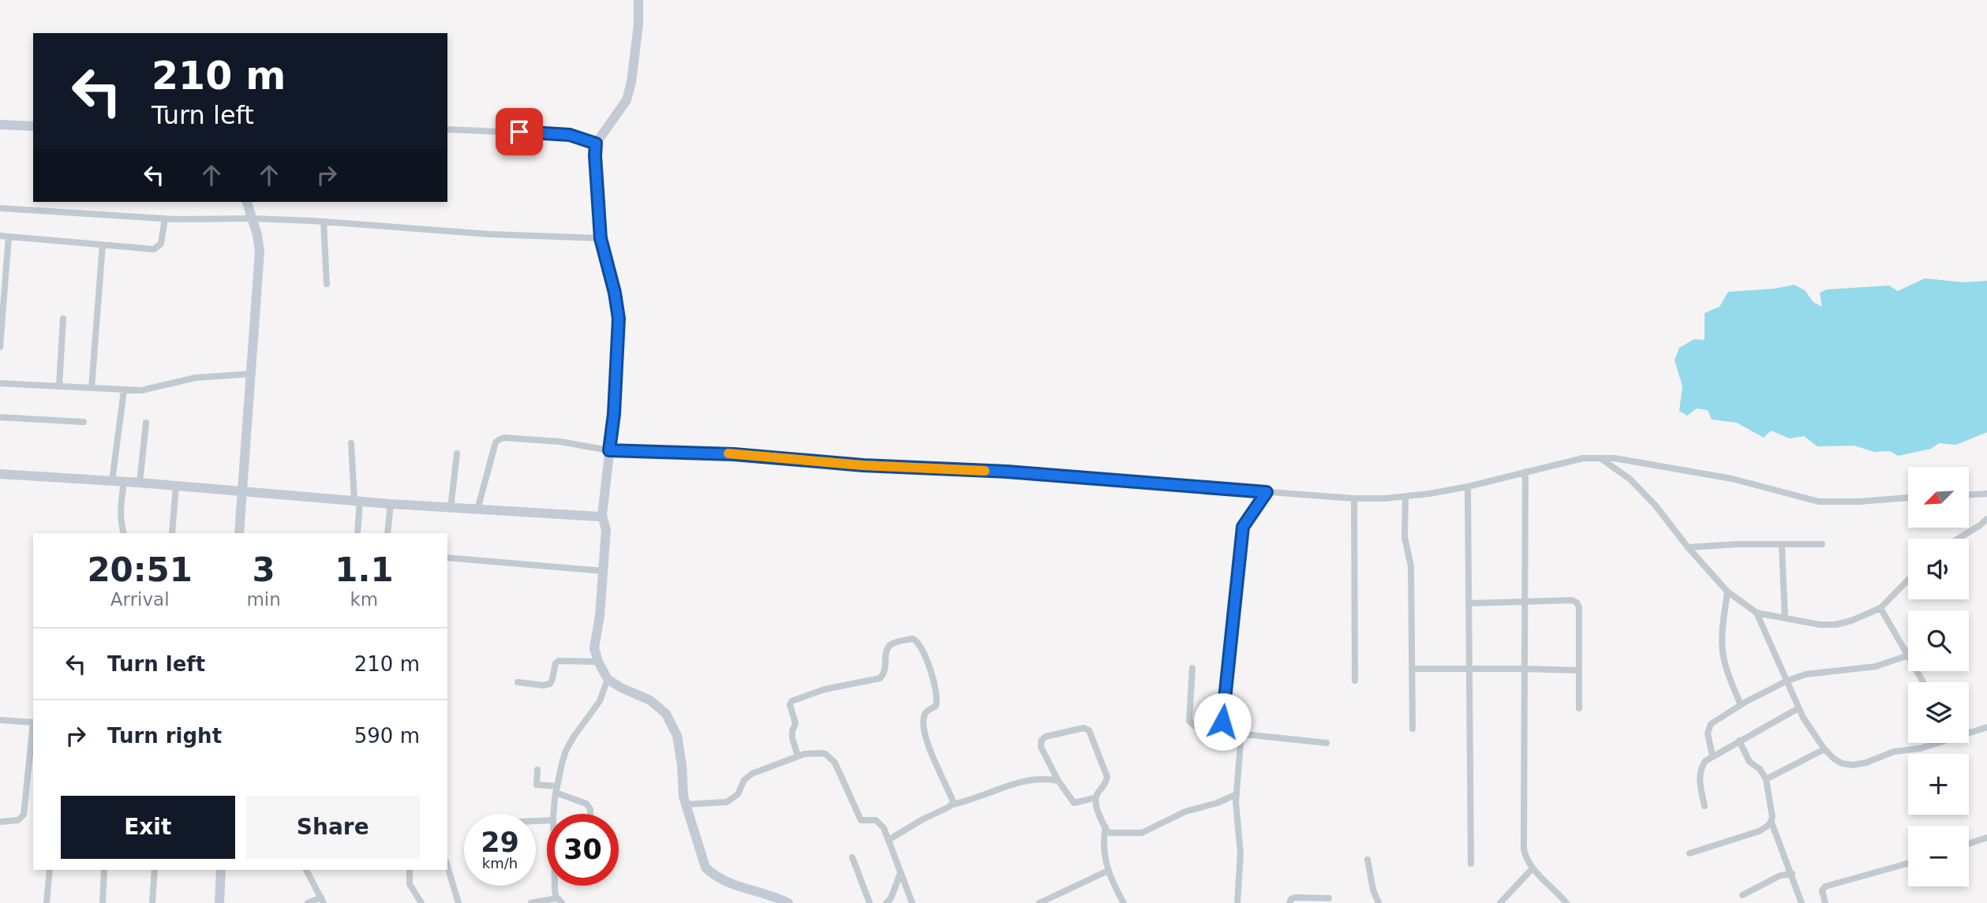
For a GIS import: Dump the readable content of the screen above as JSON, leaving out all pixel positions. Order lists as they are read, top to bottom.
{
  "north": "bottom left",
  "page": {
    "turn": ["210 m", "Turn left"],
    "map_buttons": ["+", "−"],
    "eta": [
      "20:51",
      "Arrival",
      "3",
      "min",
      "1.1",
      "km"
    ],
    "list": [
      {
        "name": "Turn left",
        "value": "210 m"
      },
      {
        "name": "Turn right",
        "value": "590 m"
      }
    ],
    "buttons": ["Exit", "Share"],
    "speed": "29 km/h",
    "limit": "30"
  }
}
